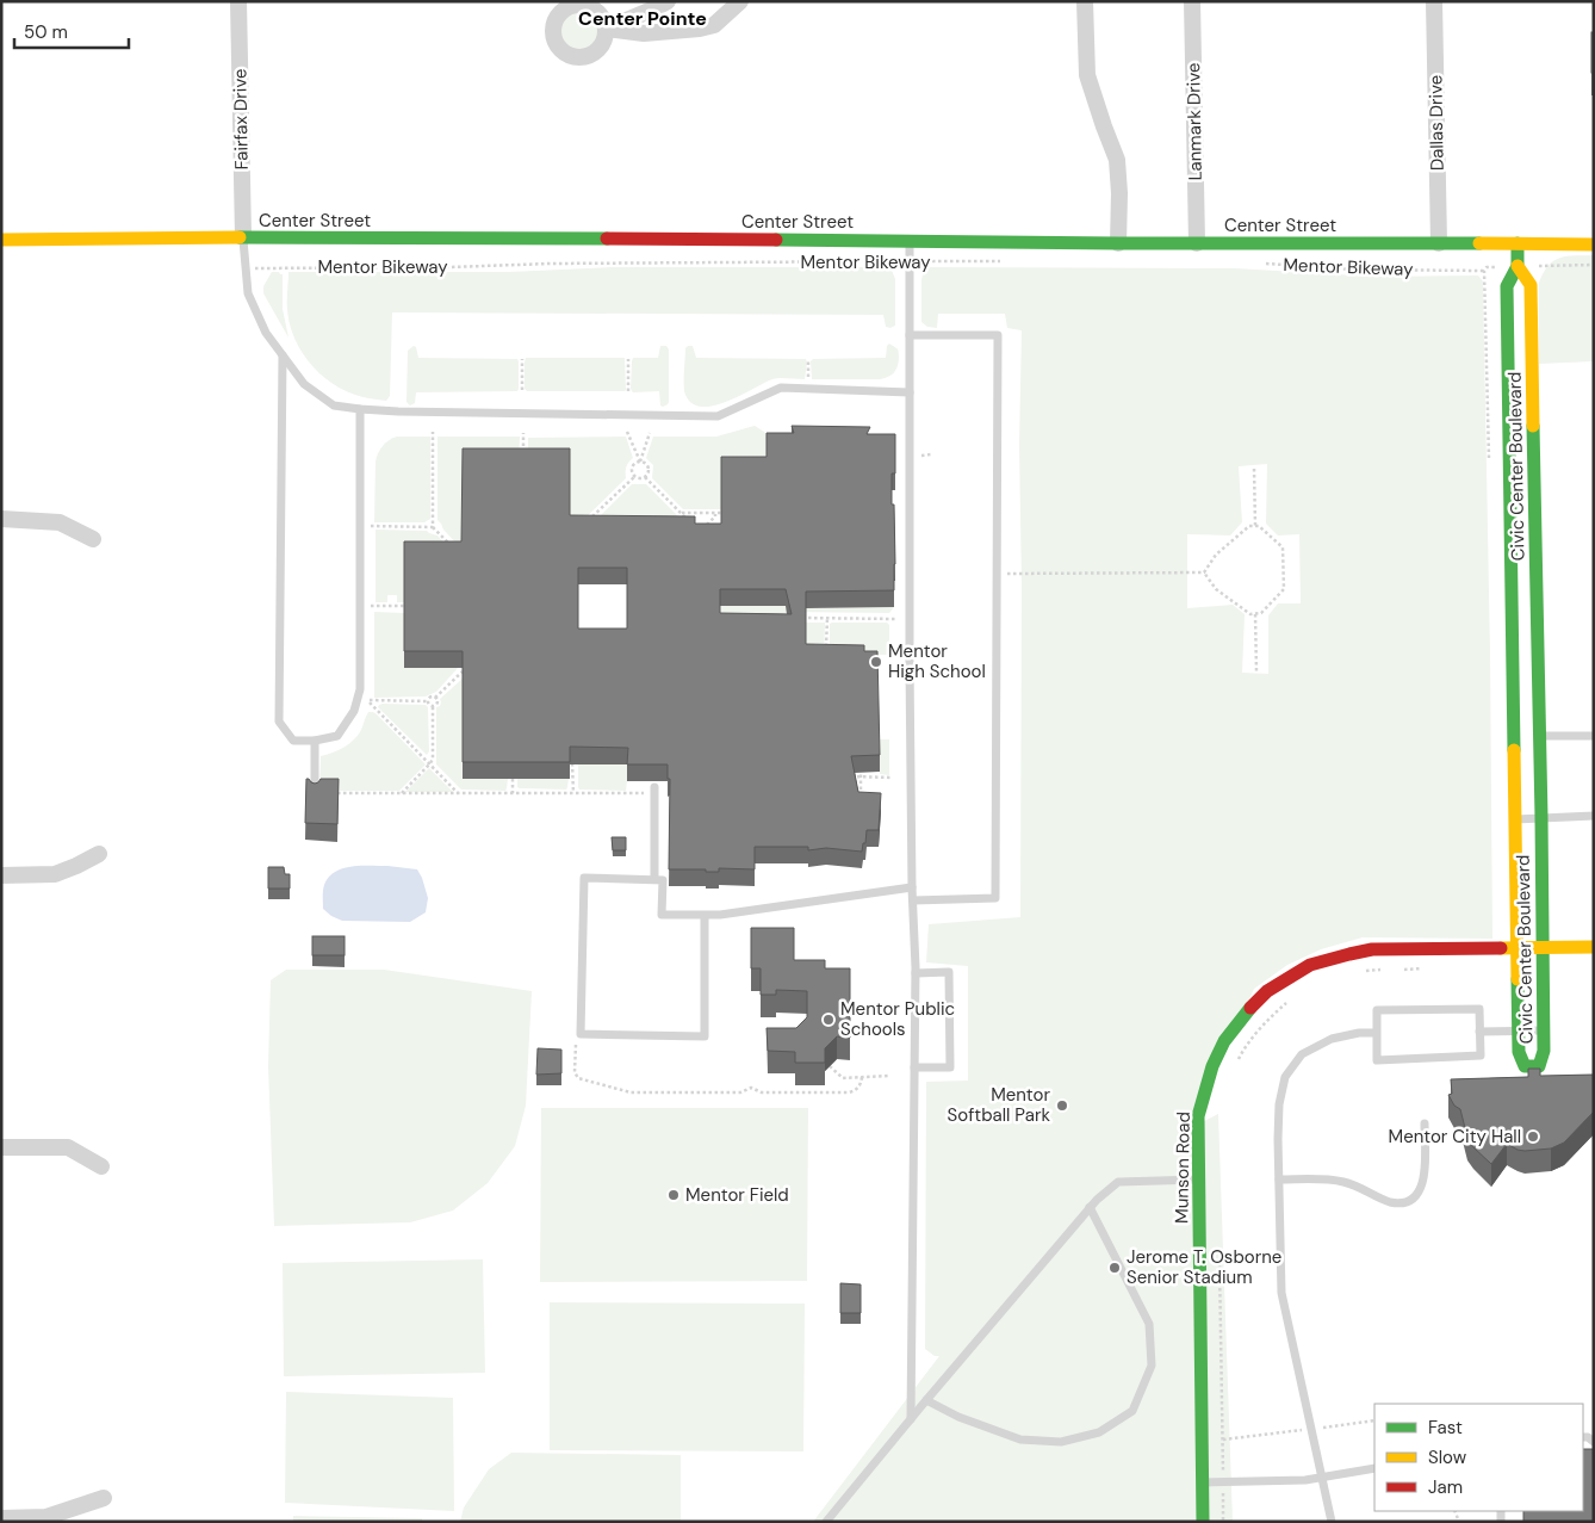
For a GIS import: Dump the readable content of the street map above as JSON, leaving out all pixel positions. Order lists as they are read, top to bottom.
{
  "streets": {
    "street": [
      "Fairfax Drive",
      "Lanmark Drive",
      "Dallas Drive",
      "Center Street",
      "Civic Center Boulevard",
      "Munson Road"
    ],
    "path": ["Mentor Bikeway"]
  },
  "crossings": [
    ["Fairfax Drive", "Center Street"],
    ["Lanmark Drive", "Center Street"],
    ["Dallas Drive", "Center Street"],
    ["Center Street", "Civic Center Boulevard"],
    ["Civic Center Boulevard", "Munson Road"]
  ],
  "districts": ["Center Pointe"],
  "places": [
    "Mentor High School",
    "Mentor Public Schools",
    "Mentor Softball Park",
    "Mentor City Hall",
    "Mentor Field",
    "Jerome T. Osborne Senior Stadium"
  ],
  "legend": ["Fast", "Slow", "Jam"],
  "scale_bar": "50 m"
}
